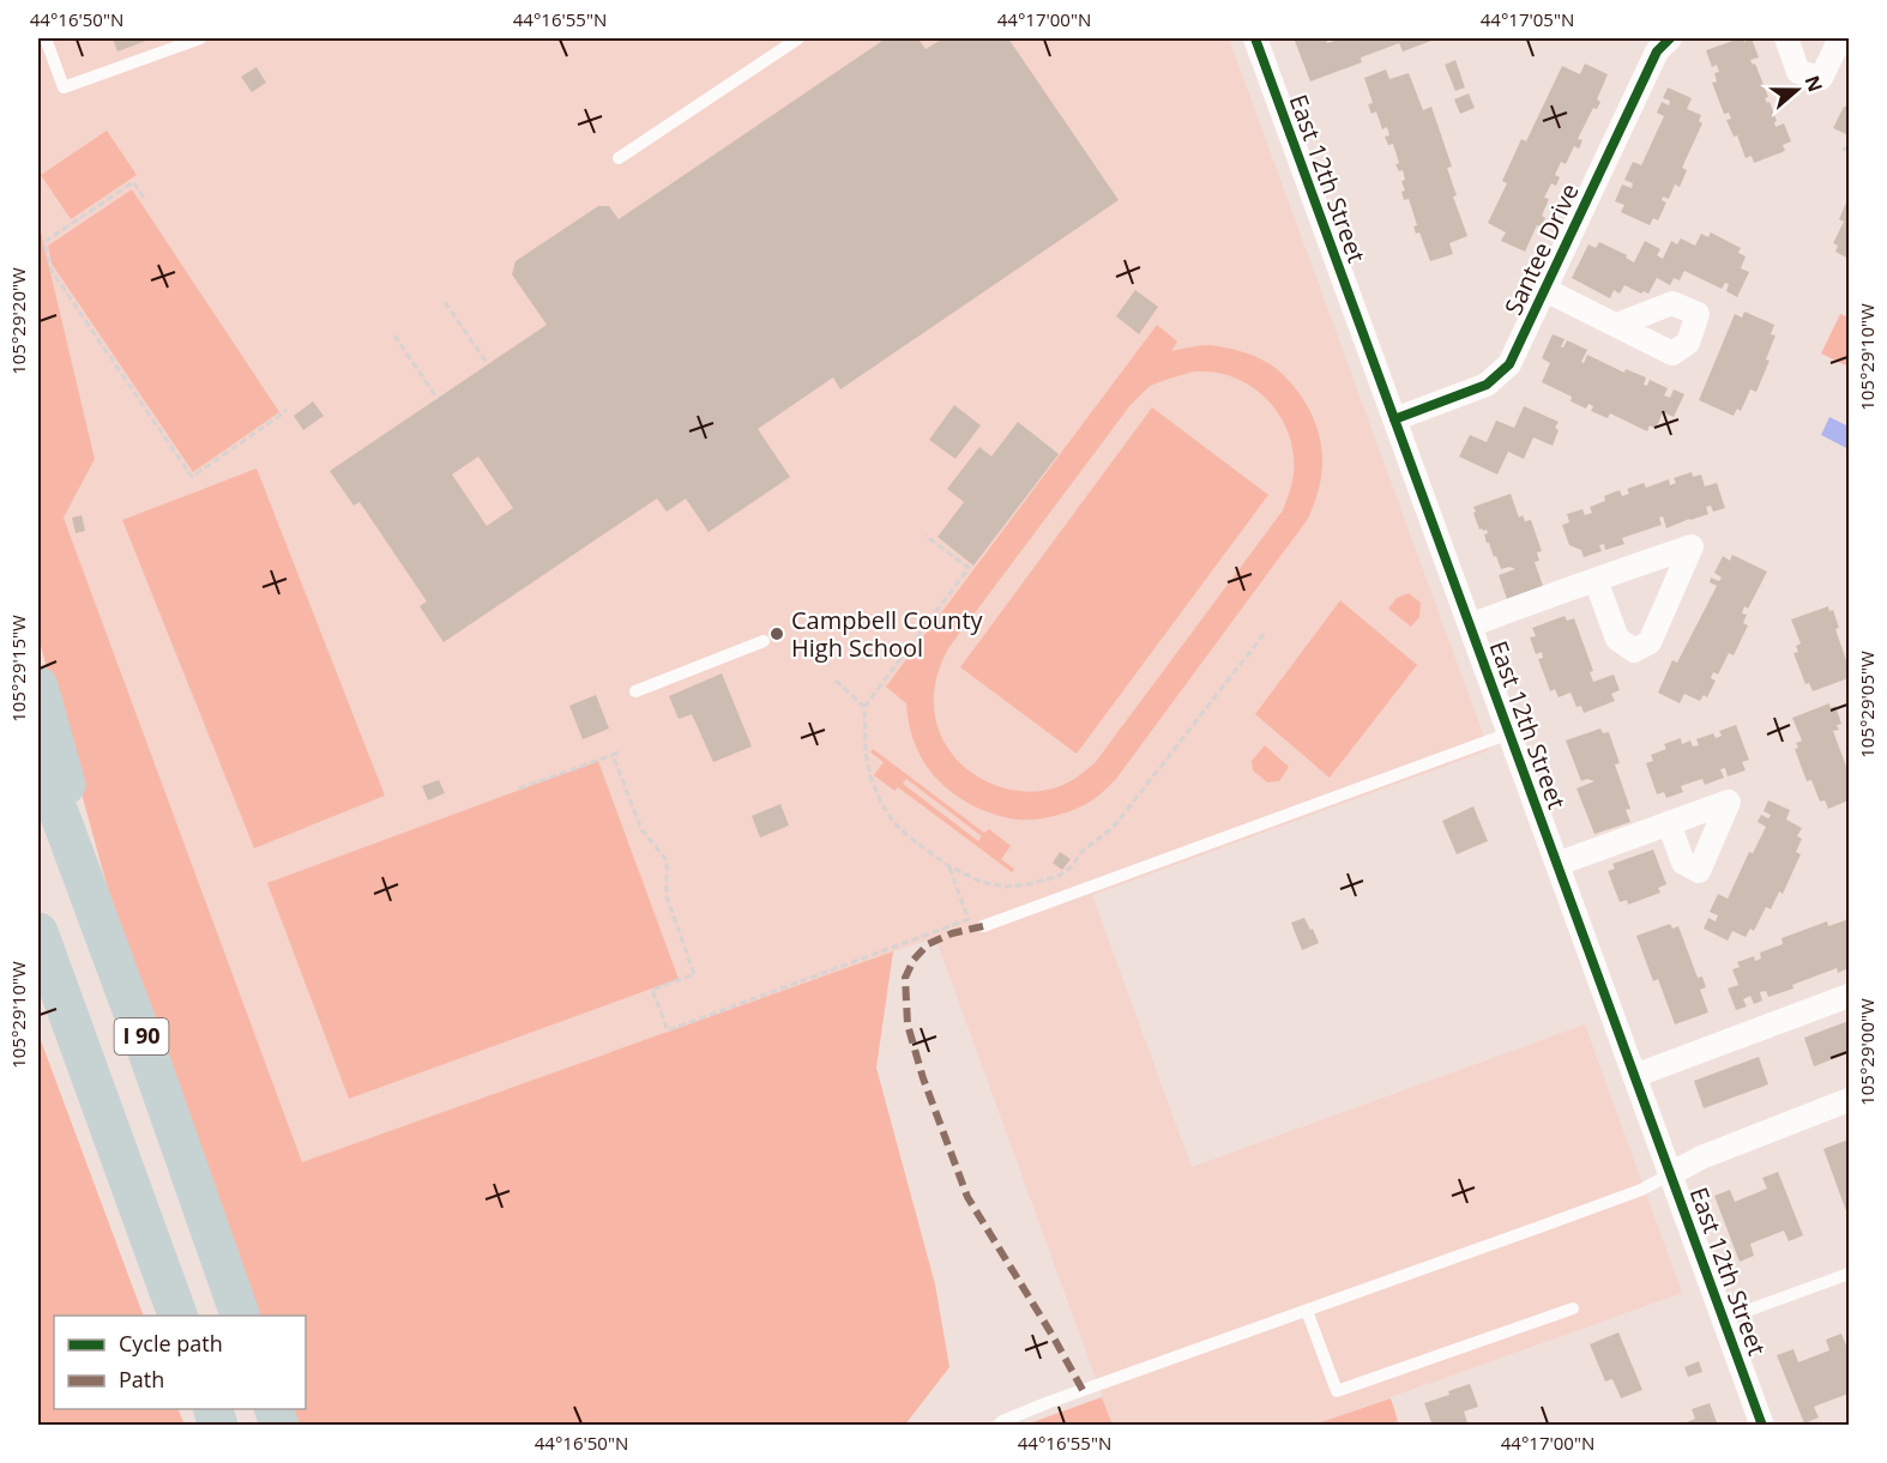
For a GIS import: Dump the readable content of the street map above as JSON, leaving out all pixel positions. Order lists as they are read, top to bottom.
{
  "streets": {
    "highway": ["I 90"],
    "street": ["East 12th Street", "Santee Drive"]
  },
  "crossings": [
    ["East 12th Street", "Santee Drive"]
  ],
  "places": ["Campbell County High School"],
  "legend": ["Cycle path", "Path"],
  "north": "right",
  "coordinates": [
    "44°16'50\"N",
    "44°16'55\"N",
    "44°17'00\"N",
    "44°17'05\"N",
    "105°29'20\"W",
    "105°29'10\"W",
    "105°29'15\"W",
    "105°29'05\"W",
    "105°29'00\"W"
  ]
}
